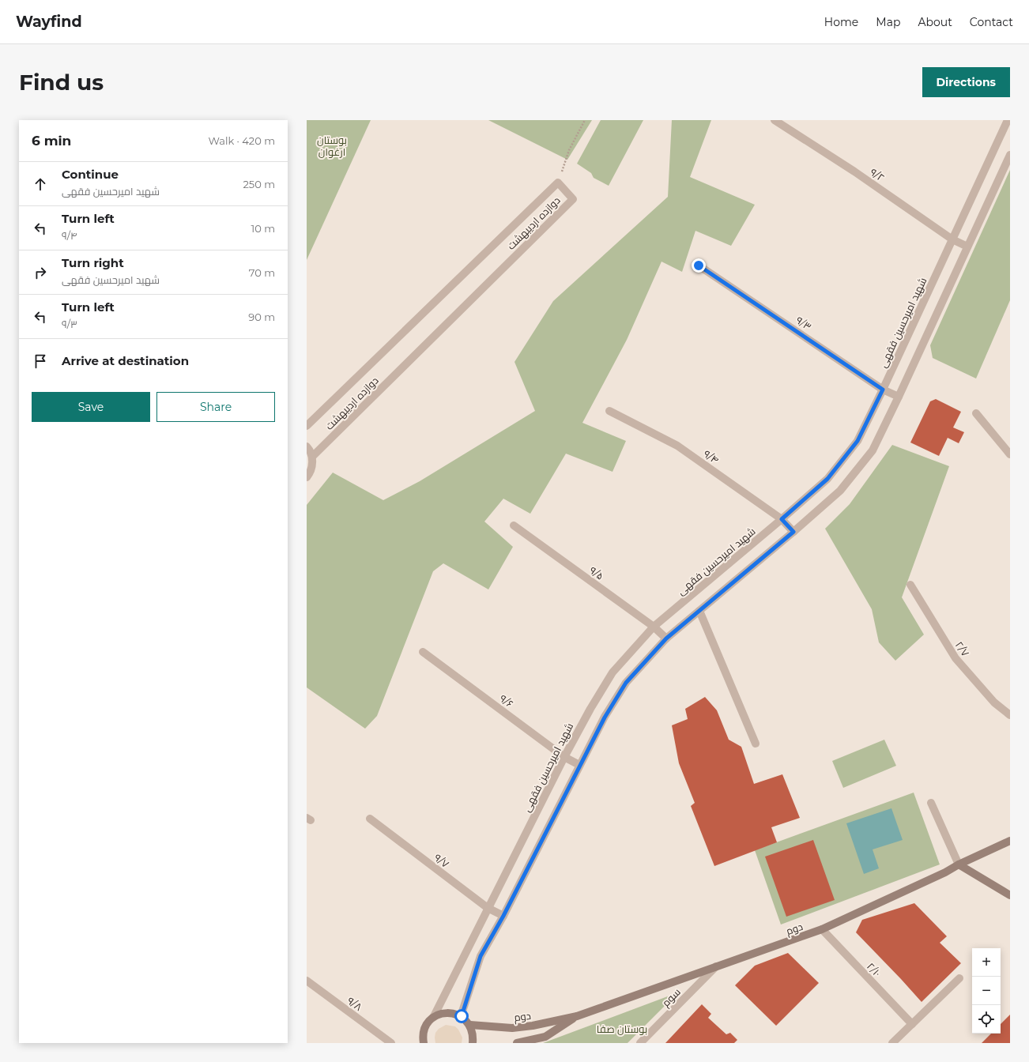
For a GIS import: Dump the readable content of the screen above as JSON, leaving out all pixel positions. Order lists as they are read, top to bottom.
{
  "streets": {
    "main road": ["دوم"],
    "street": [
      "۹/۲",
      "دوازده اردیبهشت",
      "شهید امیرحسین فقهی",
      "۹/۳",
      "۹/۴",
      "۹/۵",
      "۲/۷",
      "۹/۶",
      "۹/۷",
      "۲/۱۰",
      "سوم",
      "۹/۸"
    ]
  },
  "crossings": [
    ["۹/۲", "شهید امیرحسین فقهی"],
    ["شهید امیرحسین فقهی", "۹/۳"],
    ["شهید امیرحسین فقهی", "۹/۴"],
    ["شهید امیرحسین فقهی", "۹/۵"],
    ["شهید امیرحسین فقهی", "۹/۶"],
    ["شهید امیرحسین فقهی", "۹/۷"],
    ["دوم", "۲/۱۰"],
    ["دوم", "سوم"]
  ],
  "parks": ["بوستان ارغوان", "بوستان صفا"],
  "page": {
    "header": "Wayfind",
    "nav": [
      "Home",
      "Map",
      "About",
      "Contact"
    ],
    "buttons": [
      "Directions",
      ["Save", "Share"]
    ],
    "title": "Find us",
    "heading": ["6 min", "Walk · 420 m"],
    "list": [
      ["Continue", "شهید امیرحسین فقهی", "250 m"],
      ["Turn left", "۹/۴", "10 m"],
      ["Turn right", "شهید امیرحسین فقهی", "70 m"],
      ["Turn left", "۹/۳", "90 m"],
      "Arrive at destination"
    ],
    "map_buttons": ["+", "−"]
  }
}
